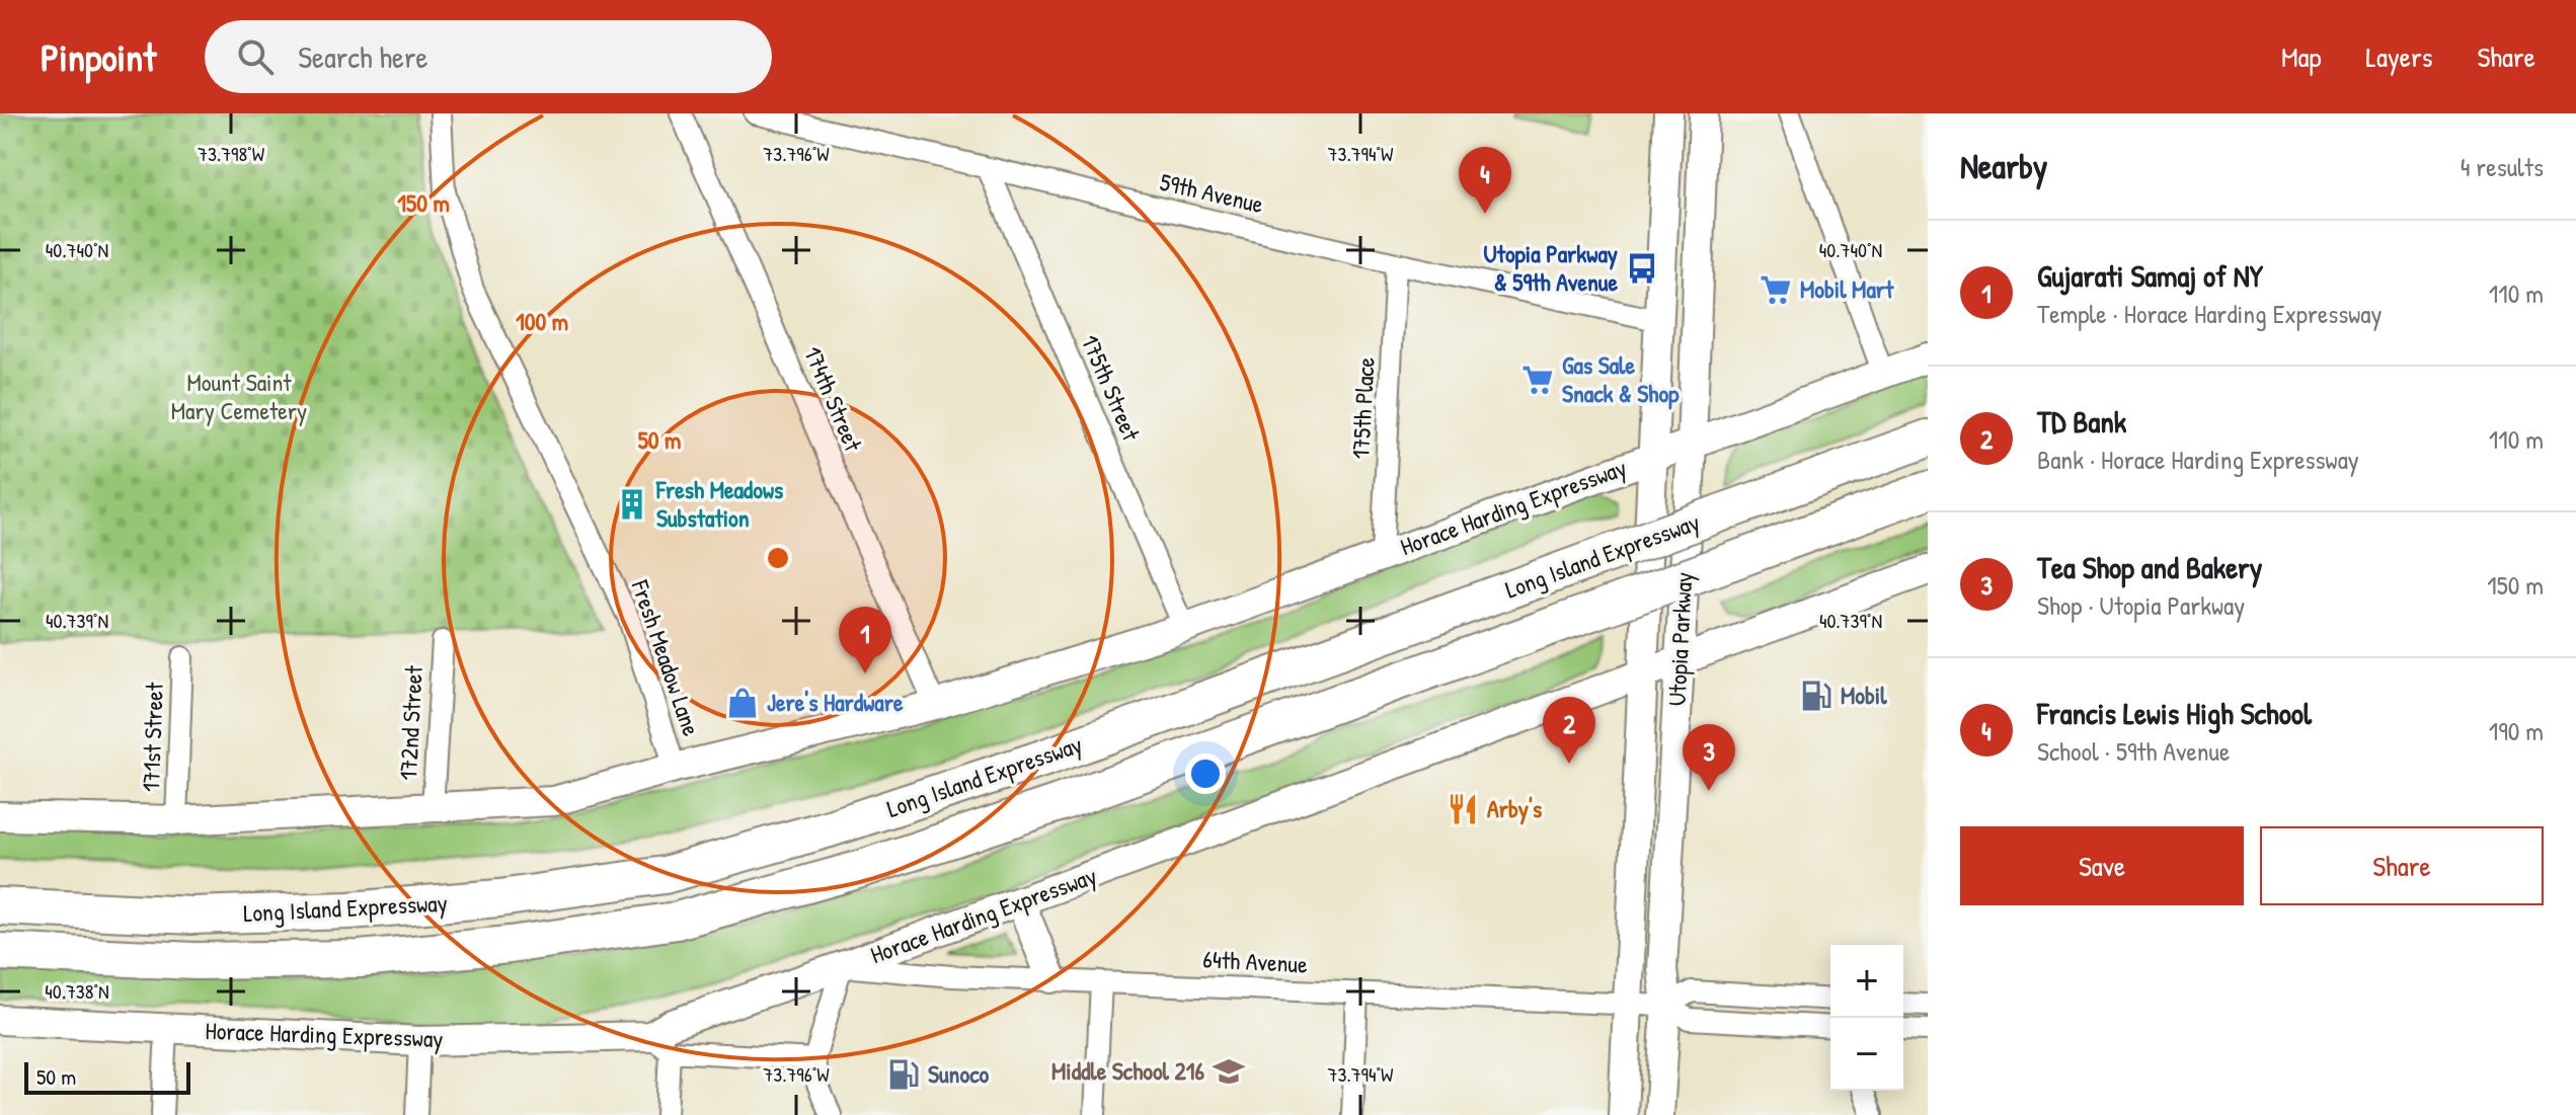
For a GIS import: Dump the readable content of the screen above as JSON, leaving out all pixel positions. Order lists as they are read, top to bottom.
{
  "streets": {
    "highway": ["Long Island Expressway"],
    "main road": ["Horace Harding Expressway", "Utopia Parkway"],
    "street": [
      "59th Avenue",
      "175th Street",
      "174th Street",
      "175th Place",
      "Fresh Meadow Lane",
      "172nd Street",
      "171st Street",
      "64th Avenue"
    ]
  },
  "crossings": [
    ["59th Avenue", "175th Street"],
    ["59th Avenue", "175th Place"],
    ["59th Avenue", "Utopia Parkway"],
    ["175th Street", "Horace Harding Expressway"],
    ["174th Street", "Horace Harding Expressway"],
    ["175th Place", "Horace Harding Expressway"],
    ["Horace Harding Expressway", "Utopia Parkway"],
    ["Horace Harding Expressway", "Fresh Meadow Lane"],
    ["Horace Harding Expressway", "172nd Street"],
    ["Horace Harding Expressway", "171st Street"],
    ["Horace Harding Expressway", "64th Avenue"],
    ["Utopia Parkway", "64th Avenue"]
  ],
  "parks": ["Mount Saint Mary Cemetery"],
  "places": {
    "bus stop": ["Utopia Parkway & 59th Avenue"],
    "supermarket": ["Mobil Mart", "Gas Sale Snack & Shop"],
    "building": ["Fresh Meadows Substation"],
    "fuel station": ["Mobil", "Sunoco"],
    "shop": ["Jere's Hardware"],
    "restaurant": ["Arby's"],
    "school or university": ["Middle School 216"]
  },
  "scale_bar": "50 m",
  "page": {
    "header": "Pinpoint",
    "search": "Search here",
    "nav": ["Map", "Layers", "Share"],
    "heading": ["Nearby", "4 results"],
    "pins": [
      "4",
      "1",
      "2",
      "3"
    ],
    "list": [
      {
        "mark": "1",
        "name": "Gujarati Samaj of NY",
        "note": "Temple · Horace Harding Expressway",
        "value": "110 m"
      },
      {
        "mark": "2",
        "name": "TD Bank",
        "note": "Bank · Horace Harding Expressway",
        "value": "110 m"
      },
      {
        "mark": "3",
        "name": "Tea Shop and Bakery",
        "note": "Shop · Utopia Parkway",
        "value": "150 m"
      },
      {
        "mark": "4",
        "name": "Francis Lewis High School",
        "note": "School · 59th Avenue",
        "value": "190 m"
      }
    ],
    "buttons": ["Save", "Share"],
    "map_buttons": ["+", "−"],
    "scale": "50 m"
  },
  "coordinates": [
    "73.798°W",
    "73.796°W",
    "73.794°W",
    "40.740°N",
    "40.739°N",
    "40.738°N"
  ],
  "rings": ["150 m", "100 m", "50 m"]
}
